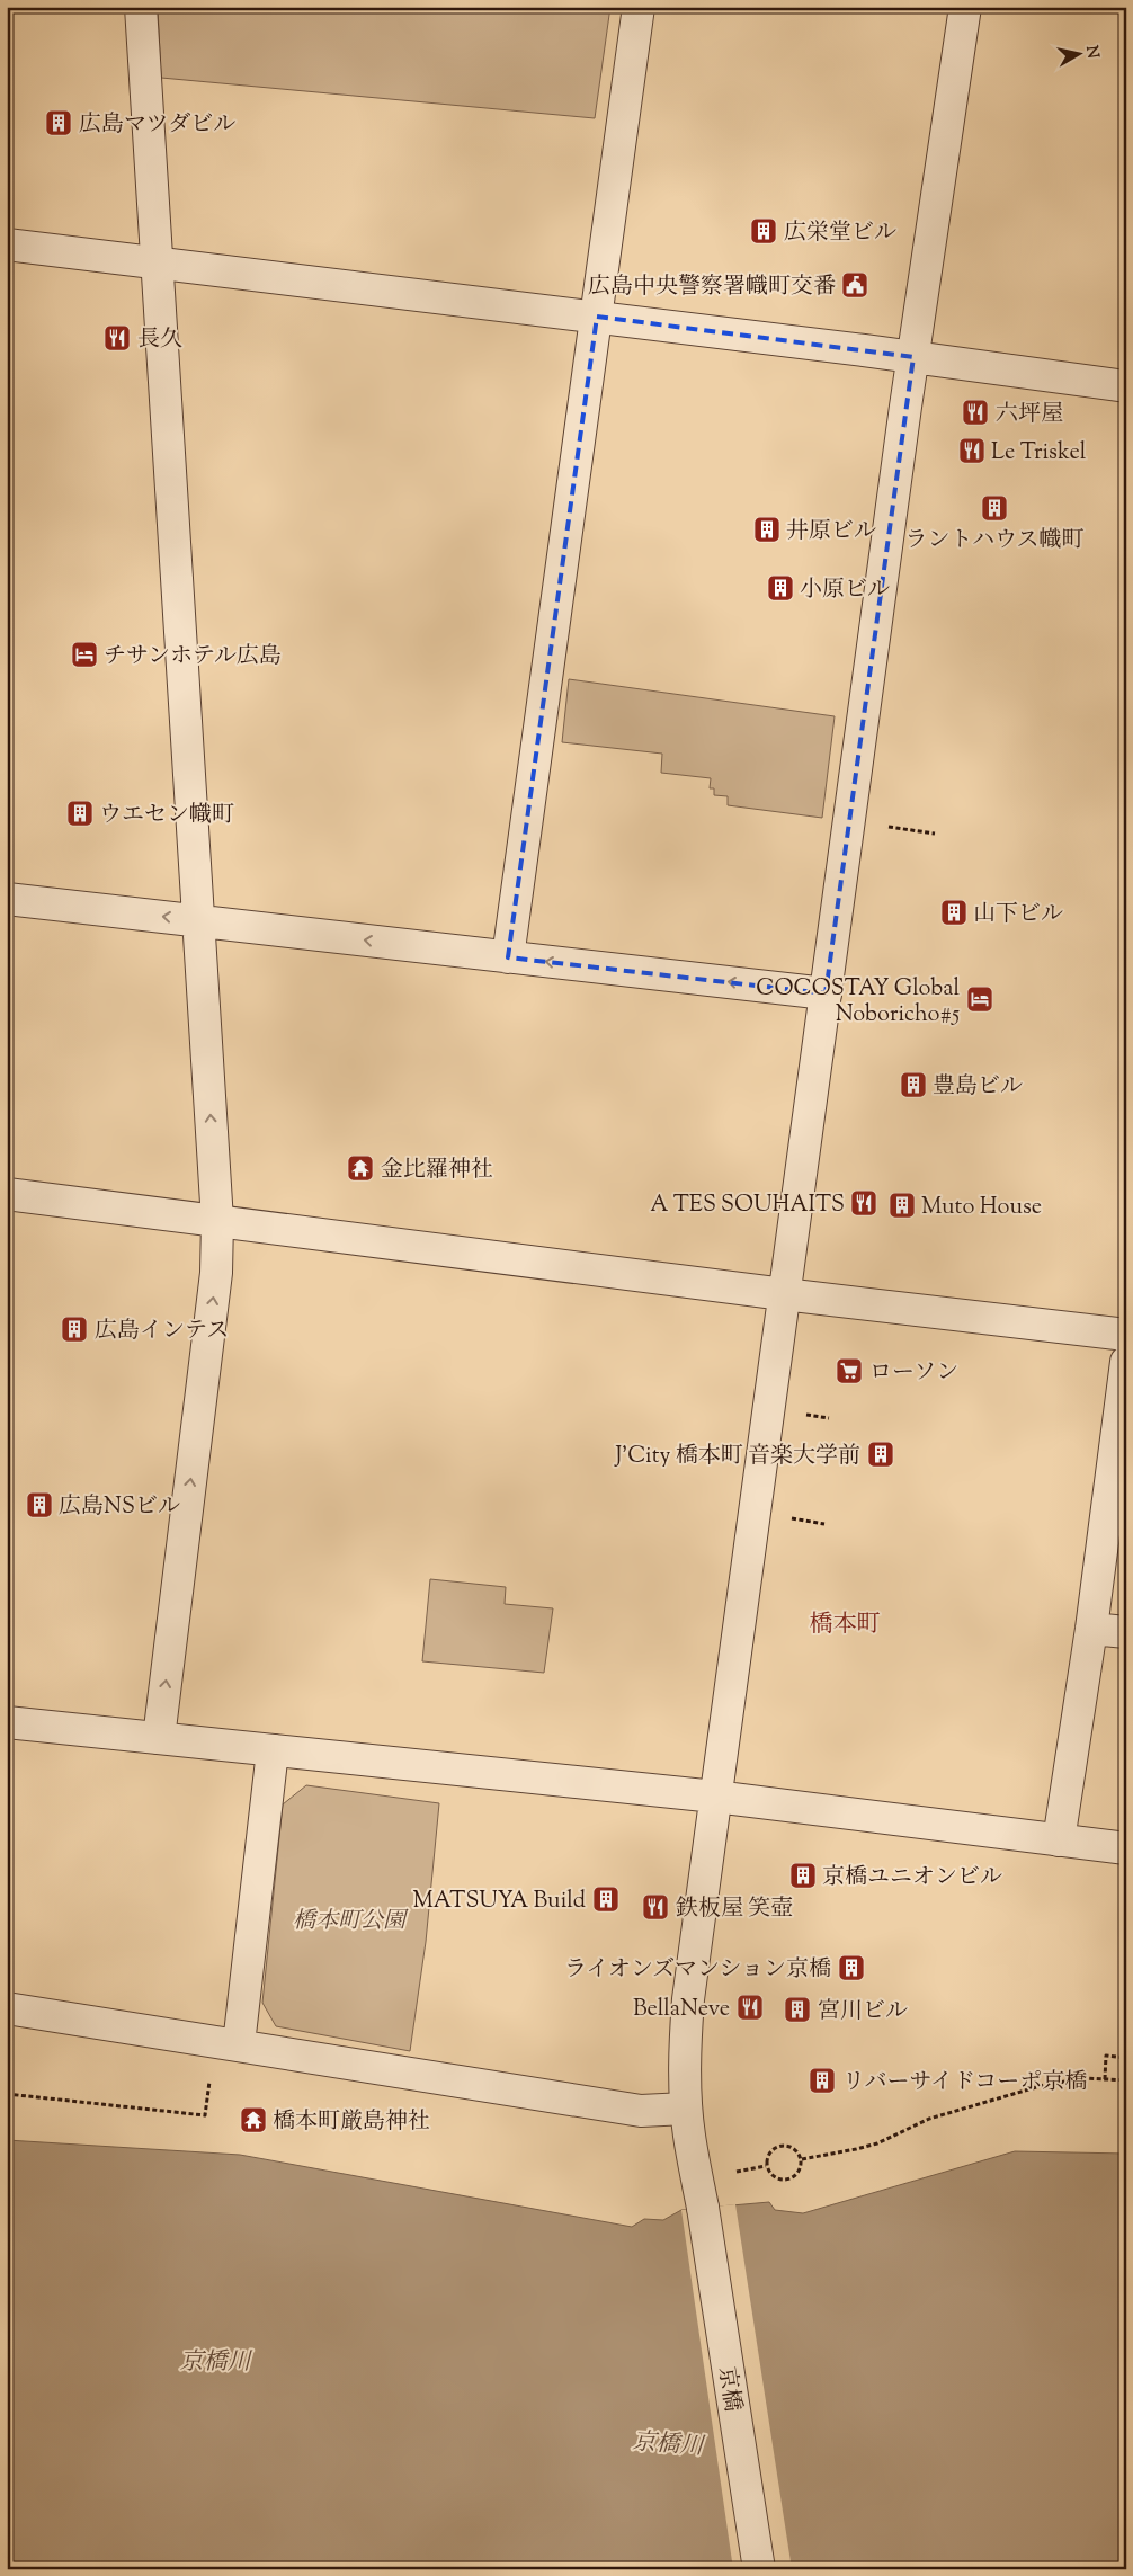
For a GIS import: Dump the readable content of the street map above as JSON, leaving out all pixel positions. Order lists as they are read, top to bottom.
{
  "streets": {
    "street": ["京橋"]
  },
  "districts": ["橋本町"],
  "water": ["京橋川"],
  "parks": ["橋本町公園"],
  "places": {
    "building": [
      "広島マツダビル",
      "広栄堂ビル",
      "ラントハウス幟町",
      "井原ビル",
      "小原ビル",
      "ウエセン幟町",
      "山下ビル",
      "豊島ビル",
      "Muto House",
      "広島インテス",
      "J'City 橋本町 音楽大学前",
      "広島NSビル",
      "京橋ユニオンビル",
      "MATSUYA Build",
      "ライオンズマンション京橋",
      "宮川ビル",
      "リバーサイドコーポ京橋"
    ],
    "public building": ["広島中央警察署幟町交番"],
    "restaurant": [
      "長久",
      "六坪屋",
      "Le Triskel",
      "A TES SOUHAITS",
      "鉄板屋 笑壺",
      "BellaNeve"
    ],
    "hotel": ["チサンホテル広島", "COCOSTAY Global Noboricho#5"],
    "temple": ["金比羅神社", "橋本町厳島神社"],
    "supermarket": ["ローソン"]
  },
  "north": "right"
}
